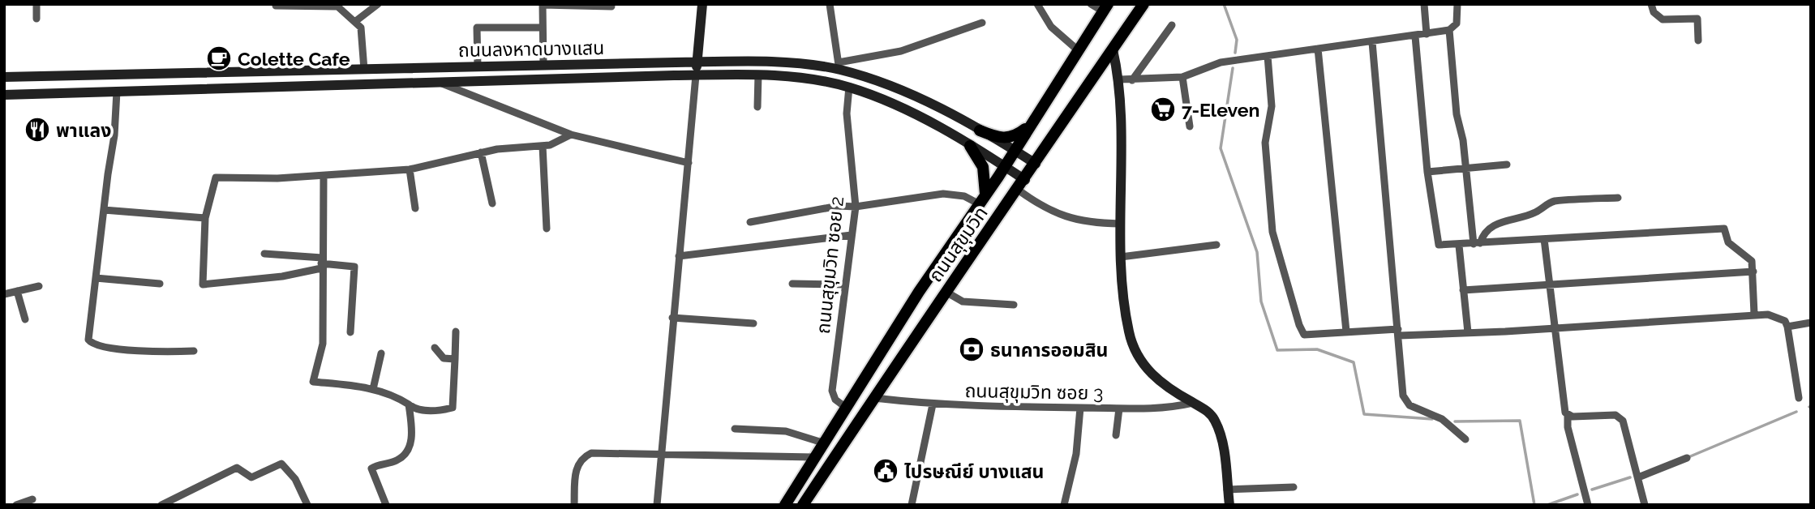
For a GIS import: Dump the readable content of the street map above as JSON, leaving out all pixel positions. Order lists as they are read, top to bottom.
{
  "streets": {
    "main road": ["ถนนลงหาดบางแสน", "ถนนสุขุมวิท"],
    "street": ["ถนนสุขุมวิท ซอย 2", "ถนนสุขุมวิท ซอย 3"]
  },
  "crossings": [
    ["ถนนลงหาดบางแสน", "ถนนสุขุมวิท"],
    ["ถนนลงหาดบางแสน", "ถนนสุขุมวิท ซอย 2"],
    ["ถนนสุขุมวิท", "ถนนสุขุมวิท ซอย 2"],
    ["ถนนสุขุมวิท", "ถนนสุขุมวิท ซอย 3"]
  ],
  "places": {
    "cafe": ["Colette Cafe"],
    "supermarket": ["7-Eleven"],
    "restaurant": ["พาแลง"],
    "bank": ["ธนาคารออมสิน"],
    "public building": ["ไปรษณีย์ บางแสน"]
  }
}
